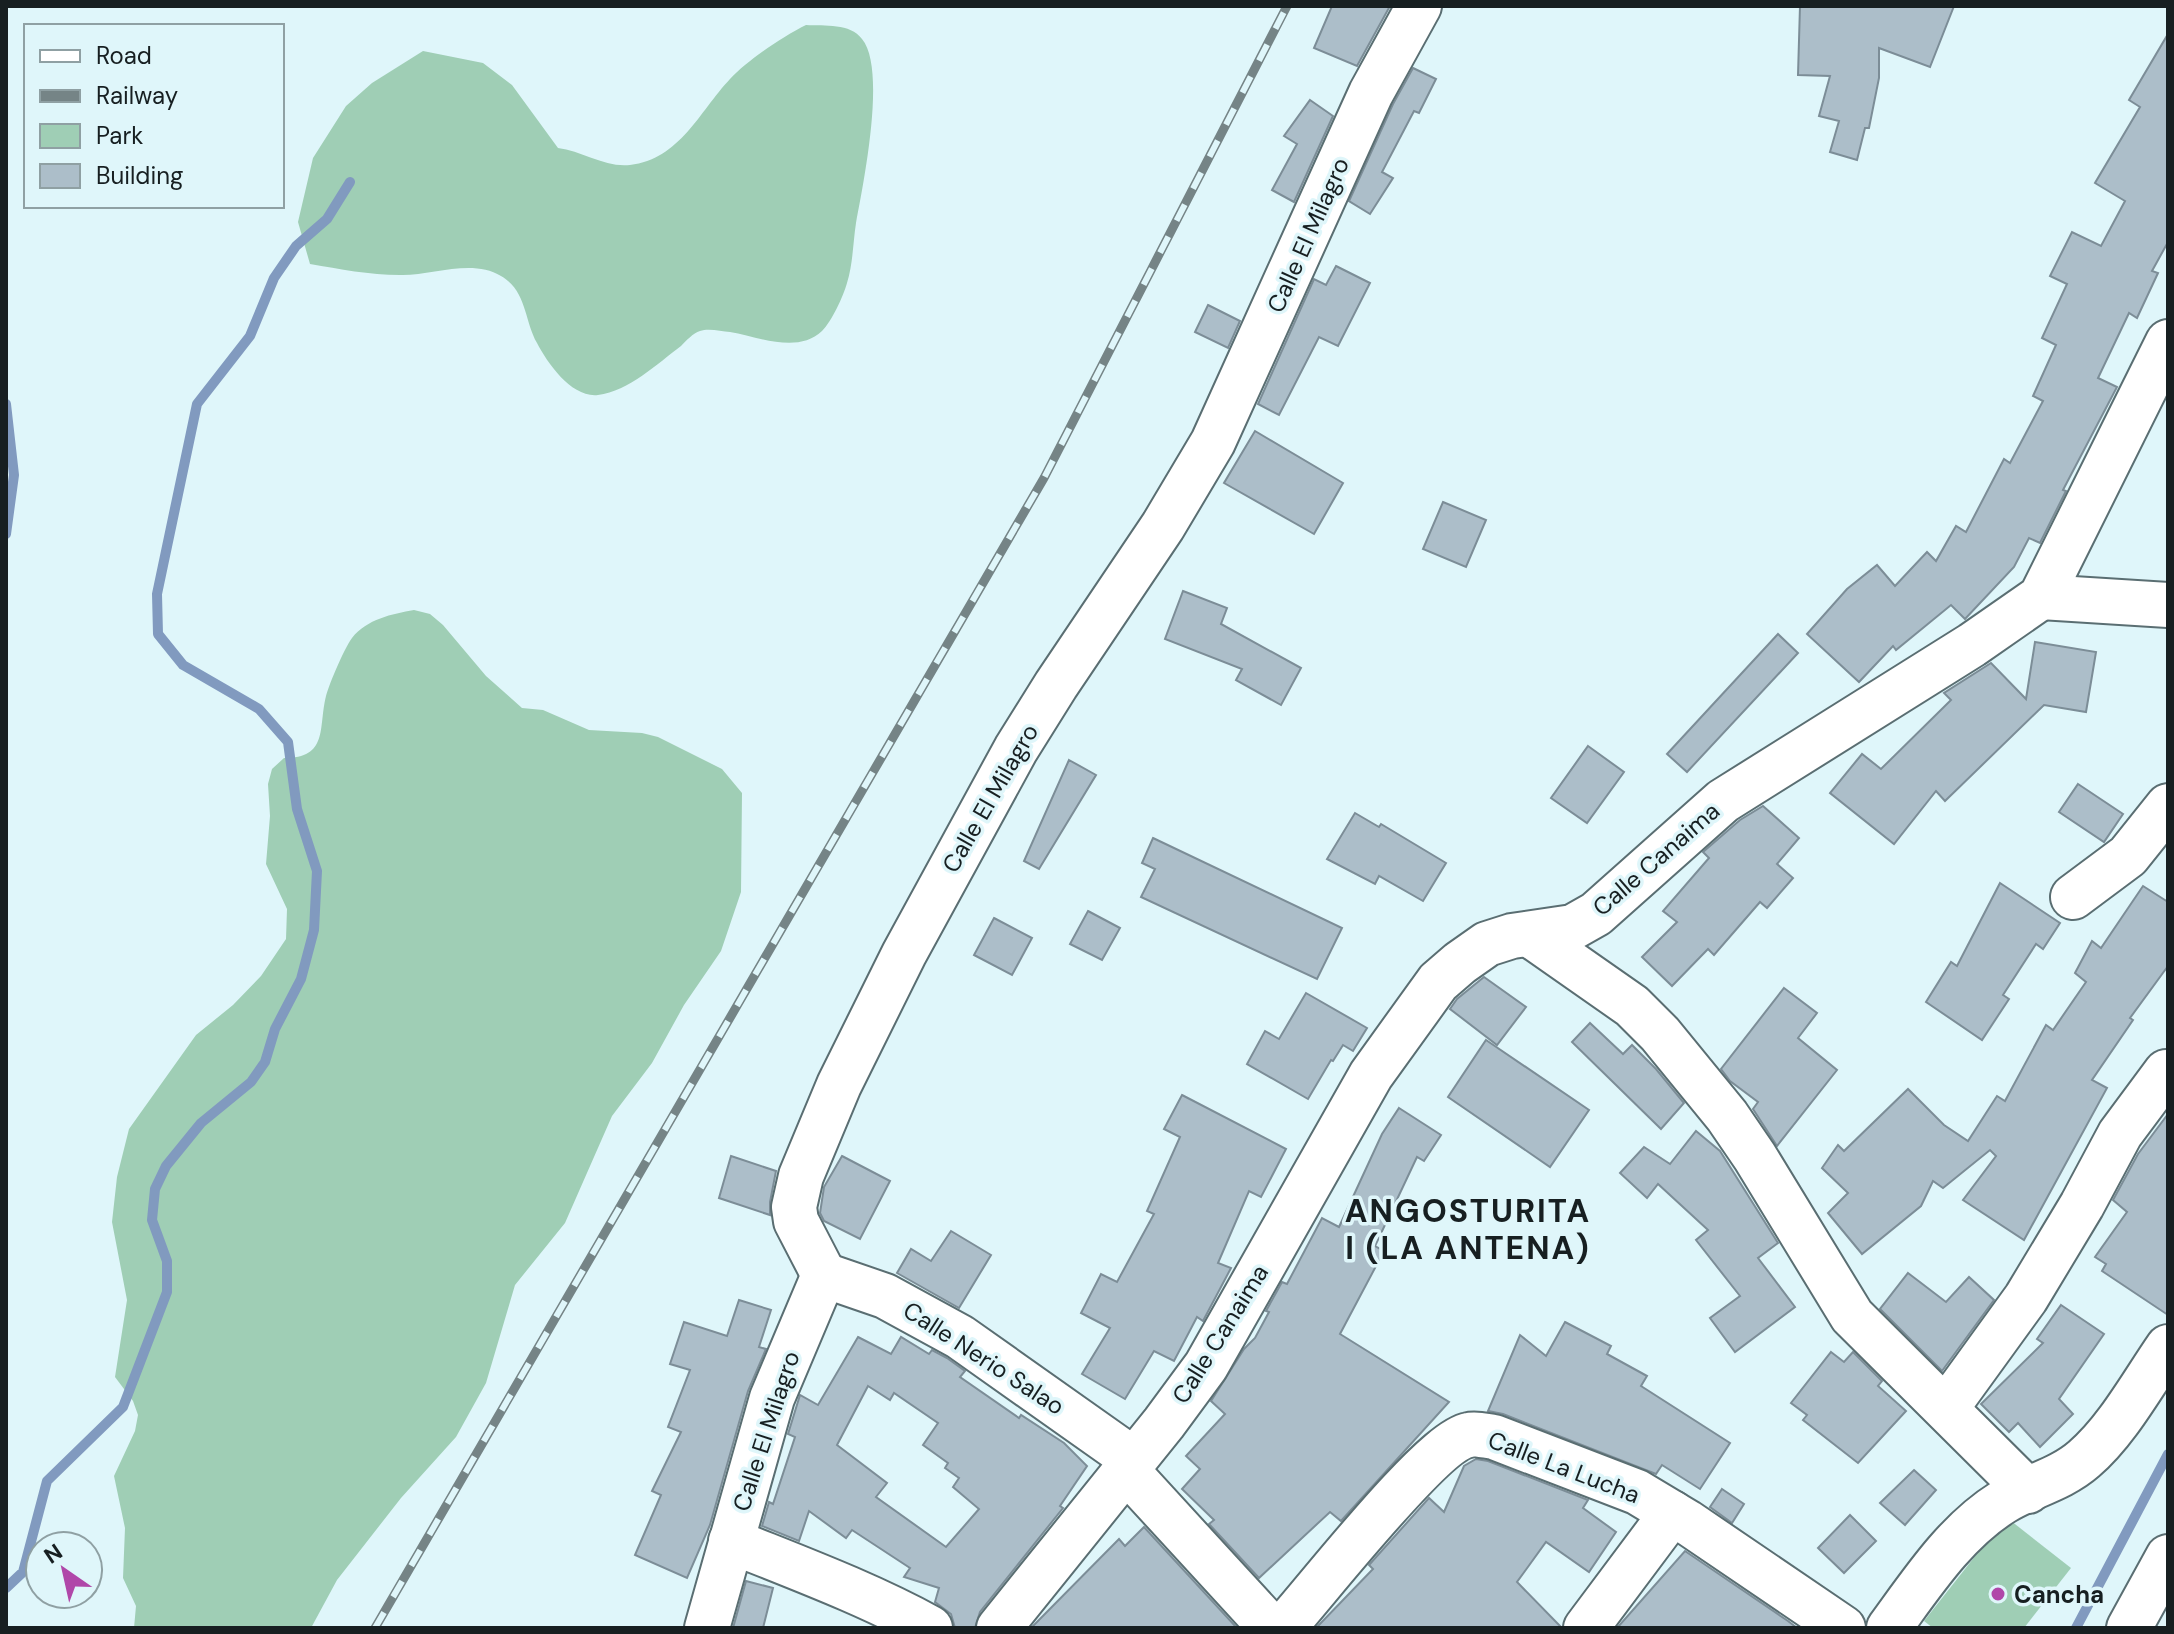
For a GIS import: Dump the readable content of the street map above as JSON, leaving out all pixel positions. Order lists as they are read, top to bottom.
{
  "streets": {
    "main road": [
      "Calle El Milagro",
      "Calle Canaima",
      "Calle Nerio Salao",
      "Calle La Lucha"
    ]
  },
  "crossings": [
    ["Calle El Milagro", "Calle Nerio Salao"],
    ["Calle Canaima", "Calle Nerio Salao"]
  ],
  "districts": ["ANGOSTURITA I (LA ANTENA)"],
  "places": ["Cancha"],
  "legend": [
    "Road",
    "Railway",
    "Park",
    "Building"
  ],
  "north": "top left"
}
